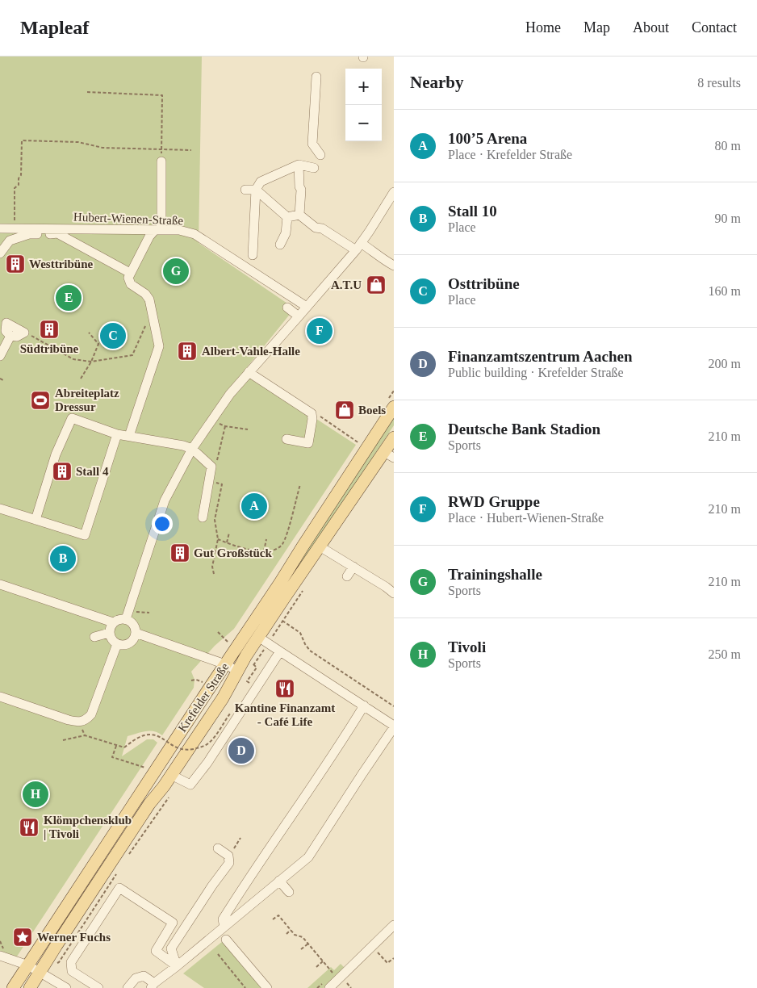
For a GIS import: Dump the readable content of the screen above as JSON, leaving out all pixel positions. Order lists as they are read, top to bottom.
{
  "streets": {
    "main road": ["Krefelder Straße"],
    "street": ["Hubert-Wienen-Straße"]
  },
  "places": {
    "building": [
      "Westtribüne",
      "Südtribüne",
      "Albert-Vahle-Halle",
      "Stall 4",
      "Gut Großstück"
    ],
    "shop": ["A.T.U", "Boels"],
    "sports": ["Abreiteplatz Dressur"],
    "restaurant": ["Kantine Finanzamt - Café Life", "Klömpchensklub | Tivoli"],
    "place": ["Werner Fuchs"]
  },
  "page": {
    "header": "Mapleaf",
    "nav": [
      "Home",
      "Map",
      "About",
      "Contact"
    ],
    "heading": ["Nearby", "8 results"],
    "map_buttons": ["+", "−"],
    "list": [
      {
        "mark": "A",
        "name": "100’5 Arena",
        "note": "Place · Krefelder Straße",
        "value": "80 m"
      },
      {
        "mark": "B",
        "name": "Stall 10",
        "note": "Place",
        "value": "90 m"
      },
      {
        "mark": "C",
        "name": "Osttribüne",
        "note": "Place",
        "value": "160 m"
      },
      {
        "mark": "D",
        "name": "Finanzamtszentrum Aachen",
        "note": "Public building · Krefelder Straße",
        "value": "200 m"
      },
      {
        "mark": "E",
        "name": "Deutsche Bank Stadion",
        "note": "Sports",
        "value": "210 m"
      },
      {
        "mark": "F",
        "name": "RWD Gruppe",
        "note": "Place · Hubert-Wienen-Straße",
        "value": "210 m"
      },
      {
        "mark": "G",
        "name": "Trainingshalle",
        "note": "Sports",
        "value": "210 m"
      },
      {
        "mark": "H",
        "name": "Tivoli",
        "note": "Sports",
        "value": "250 m"
      }
    ],
    "pins": [
      "G",
      "E",
      "F",
      "C",
      "A",
      "B",
      "D",
      "H"
    ]
  }
}
